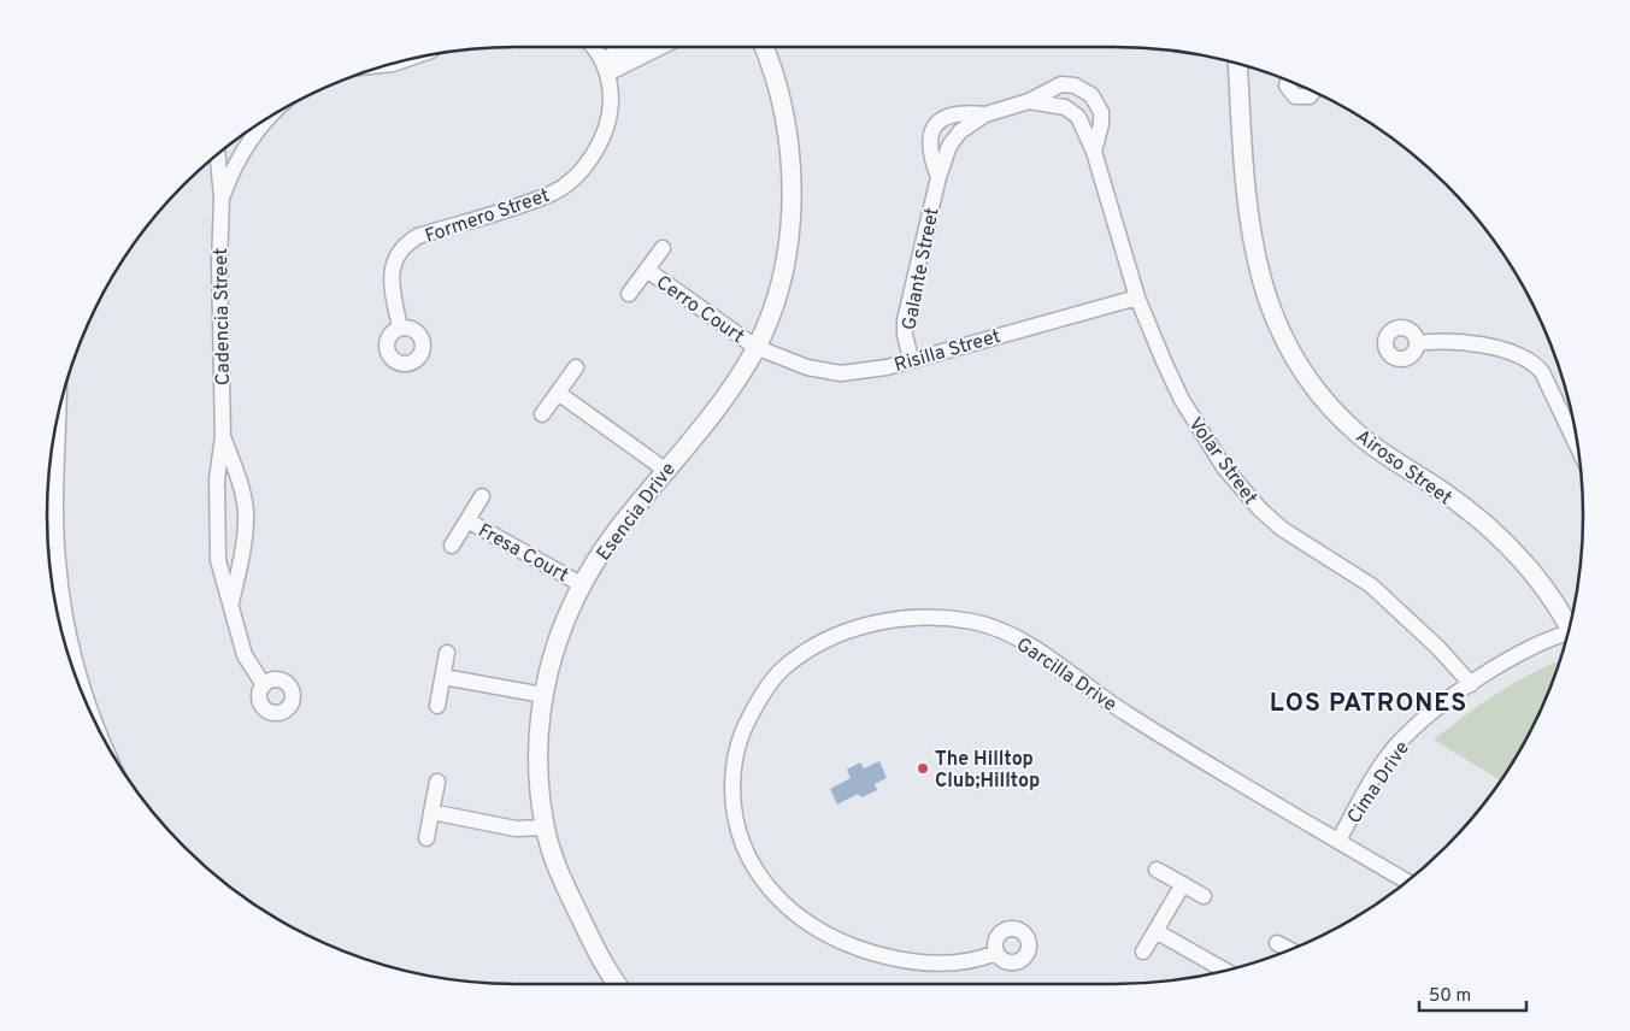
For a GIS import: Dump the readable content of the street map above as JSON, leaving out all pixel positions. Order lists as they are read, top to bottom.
{
  "streets": {
    "street": [
      "Formero Street",
      "Galante Street",
      "Cerro Court",
      "Cadencia Street",
      "Risilla Street",
      "Volar Street",
      "Airoso Street",
      "Esencia Drive",
      "Fresa Court",
      "Garcilla Drive",
      "Cima Drive"
    ]
  },
  "crossings": [
    ["Galante Street", "Risilla Street"],
    ["Galante Street", "Volar Street"],
    ["Cerro Court", "Risilla Street"],
    ["Cerro Court", "Esencia Drive"],
    ["Risilla Street", "Volar Street"],
    ["Risilla Street", "Esencia Drive"],
    ["Volar Street", "Cima Drive"],
    ["Esencia Drive", "Fresa Court"],
    ["Garcilla Drive", "Cima Drive"]
  ],
  "districts": ["LOS PATRONES"],
  "places": ["The Hilltop Club;Hilltop"],
  "scale_bar": "50 m"
}
